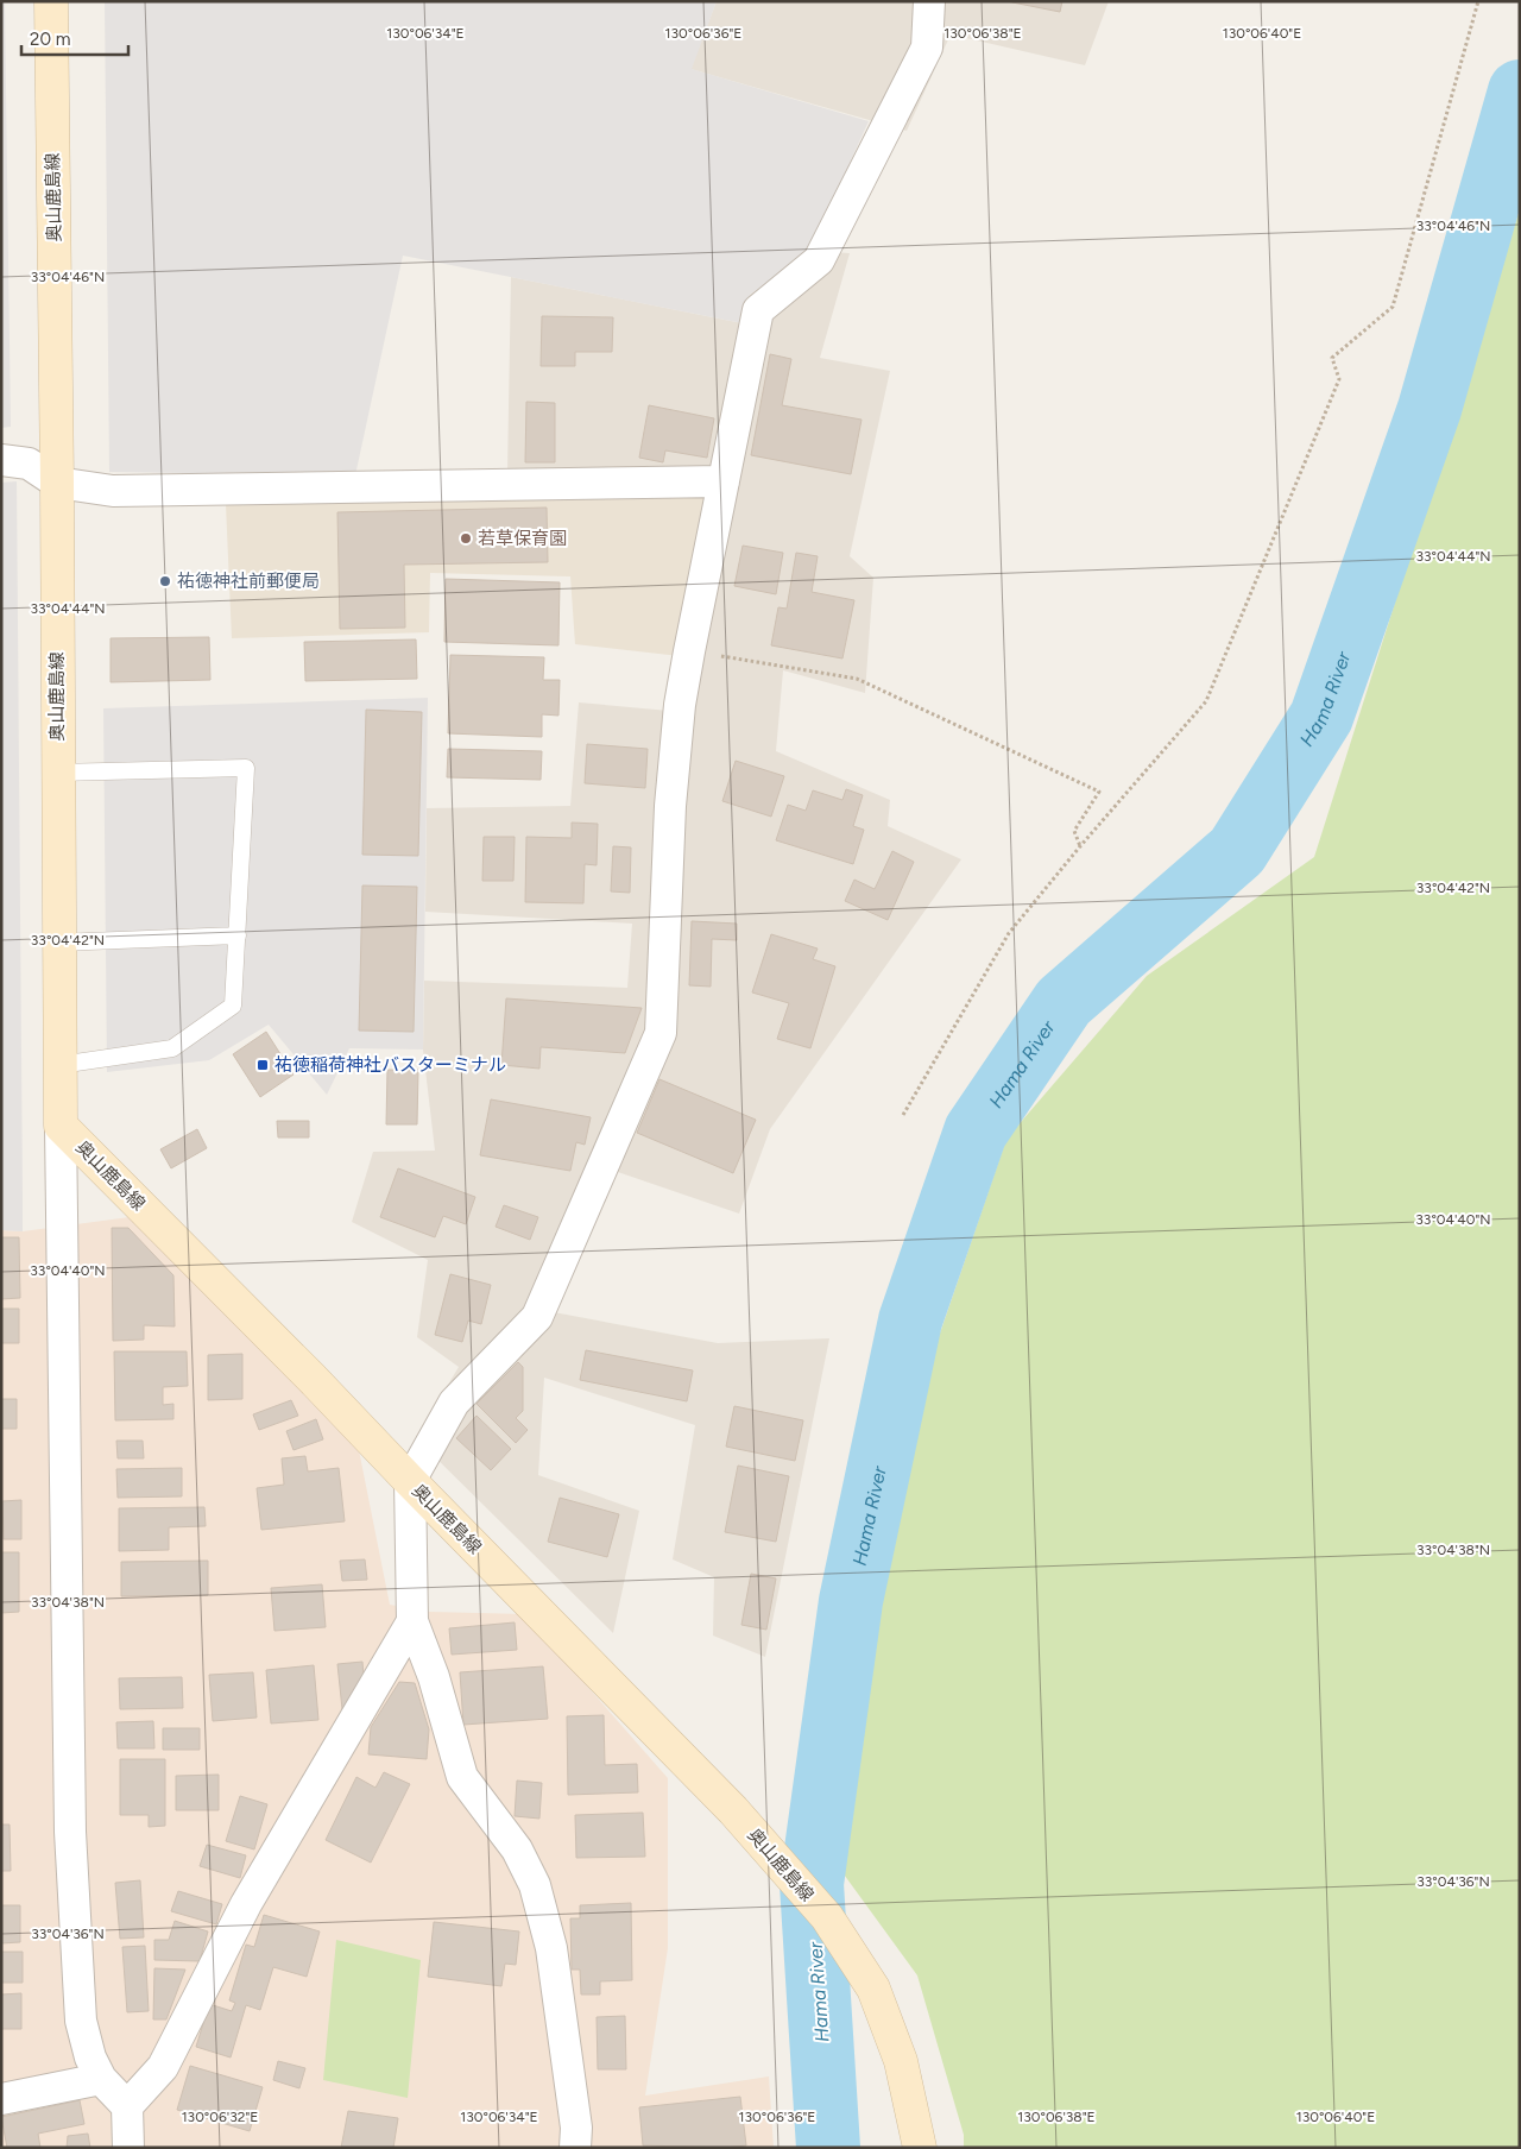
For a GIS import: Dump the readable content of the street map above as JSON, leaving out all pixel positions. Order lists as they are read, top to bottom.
{
  "streets": {
    "main road": ["奥山鹿島線"]
  },
  "water": ["Hama River"],
  "places": {
    "other": ["若草保育園", "祐徳神社前郵便局"],
    "transit": ["祐徳稲荷神社バスターミナル"]
  },
  "scale_bar": "20 m",
  "coordinates": [
    "130°06'34\"E",
    "130°06'36\"E",
    "130°06'38\"E",
    "130°06'40\"E",
    "33°04'46\"N",
    "33°04'44\"N",
    "33°04'42\"N",
    "33°04'40\"N",
    "33°04'38\"N",
    "33°04'36\"N",
    "130°06'32\"E"
  ]
}
